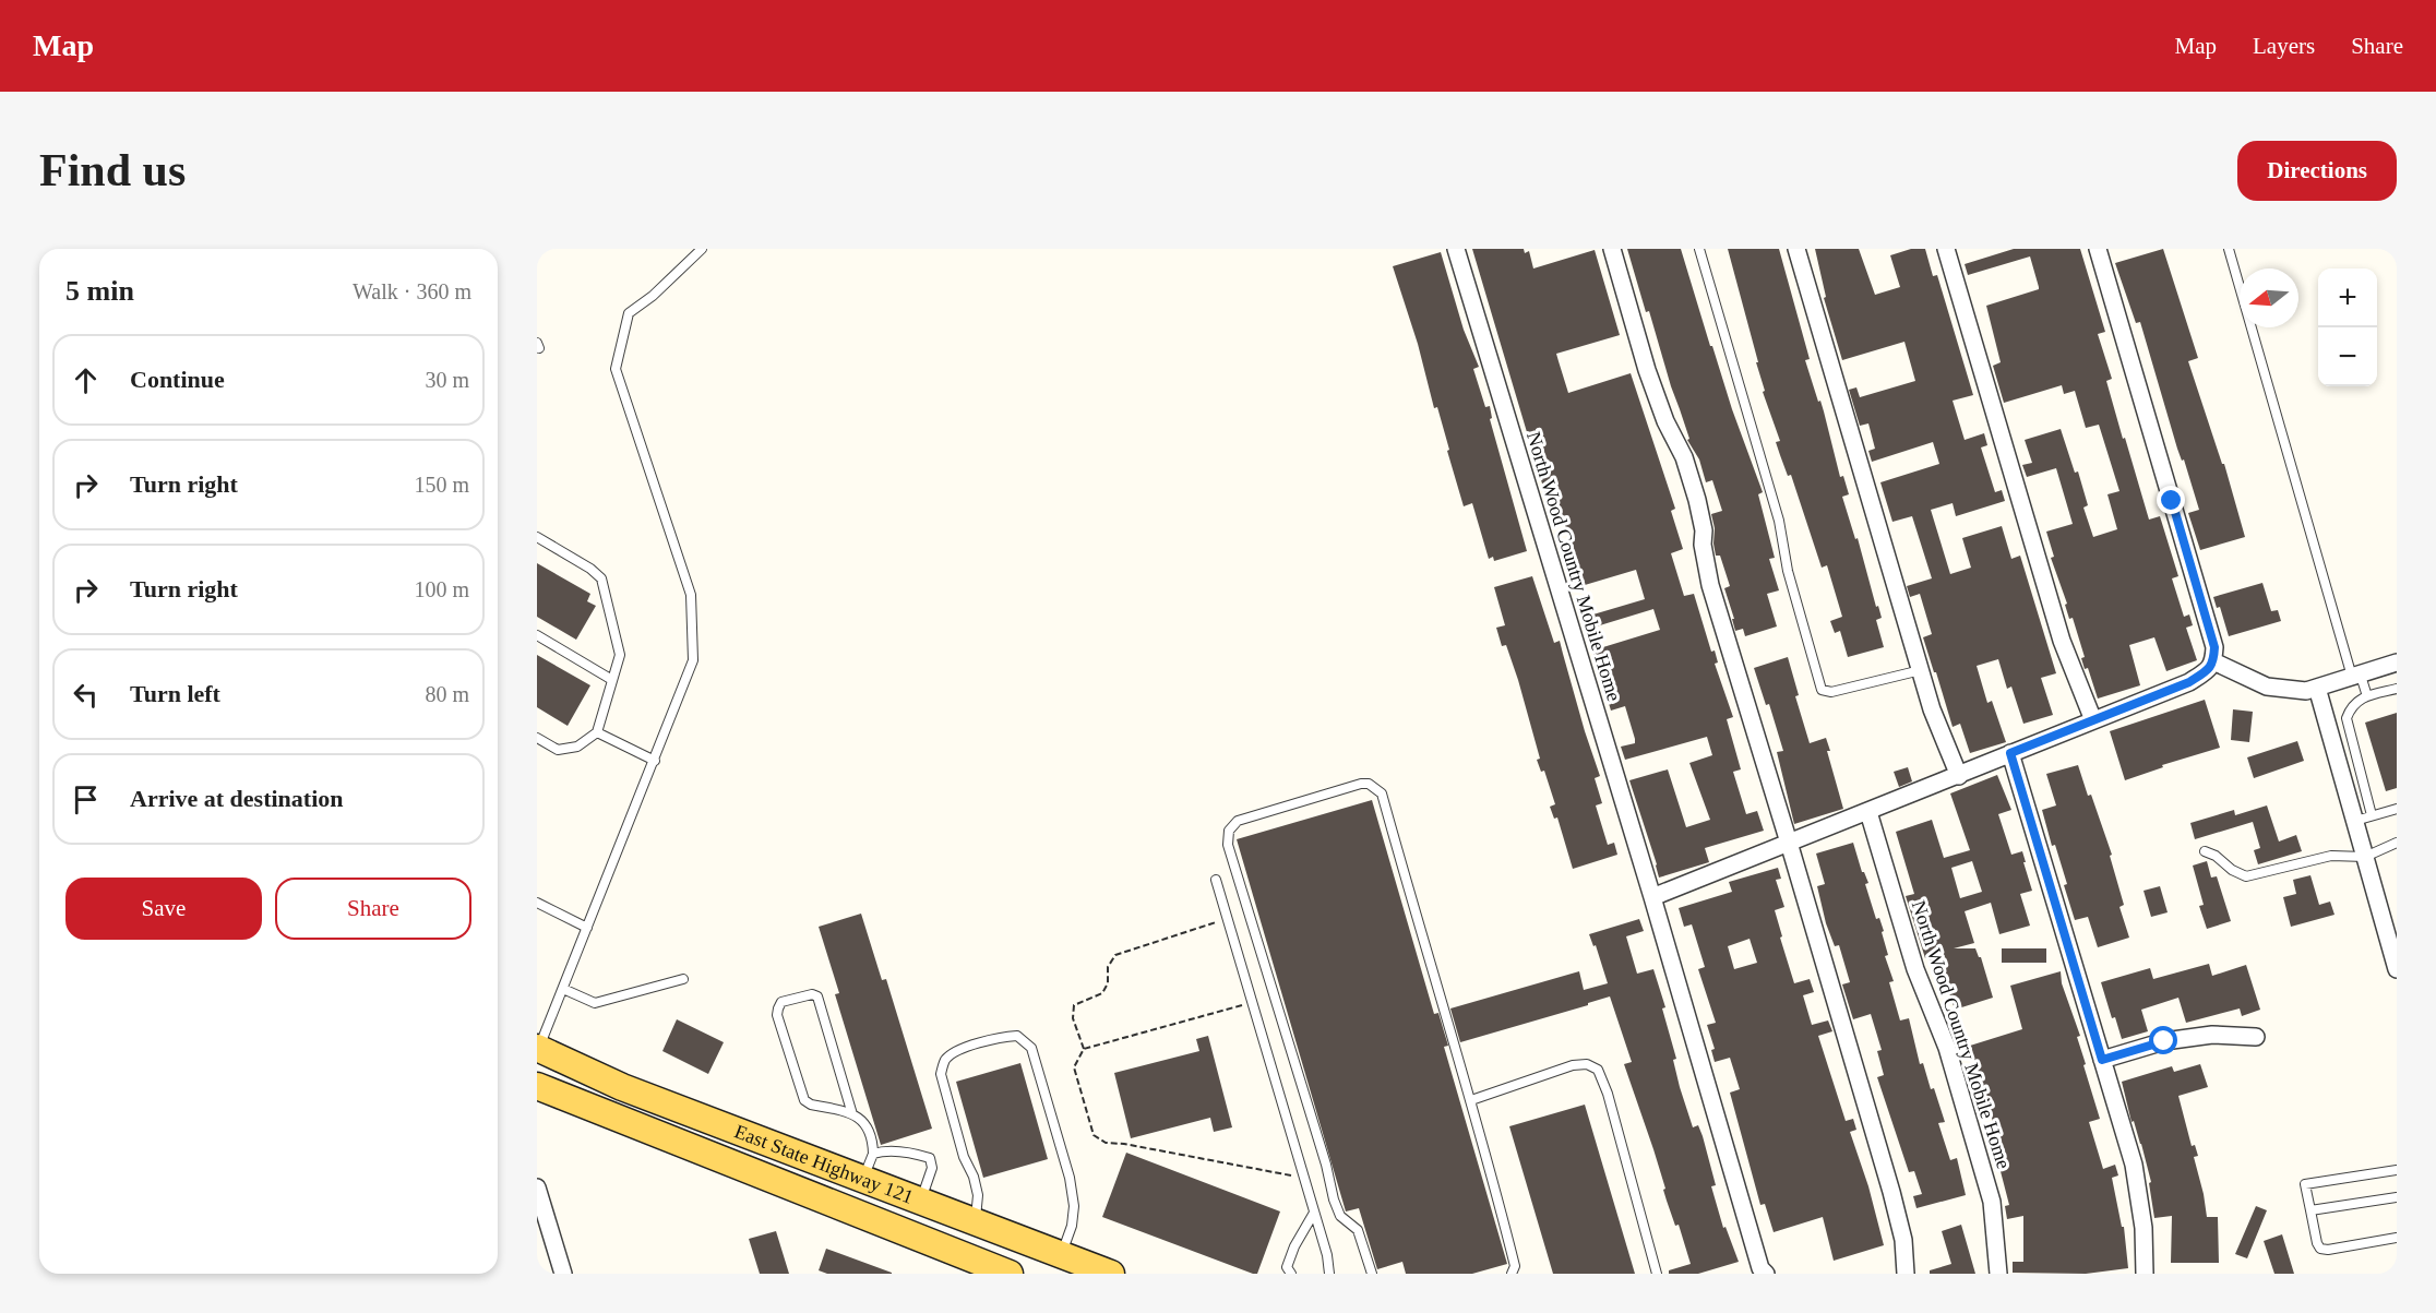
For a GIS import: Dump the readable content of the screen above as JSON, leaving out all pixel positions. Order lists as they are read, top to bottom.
{
  "streets": {
    "main road": ["East State Highway 121"],
    "street": ["North Wood Country Mobile Home"]
  },
  "north": "left",
  "page": {
    "header": "Map",
    "nav": ["Map", "Layers", "Share"],
    "buttons": [
      "Directions",
      ["Save", "Share"]
    ],
    "title": "Find us",
    "heading": ["5 min", "Walk · 360 m"],
    "map_buttons": ["+", "−"],
    "list": [
      ["Continue", "30 m"],
      ["Turn right", "150 m"],
      ["Turn right", "100 m"],
      ["Turn left", "80 m"],
      "Arrive at destination"
    ]
  }
}
